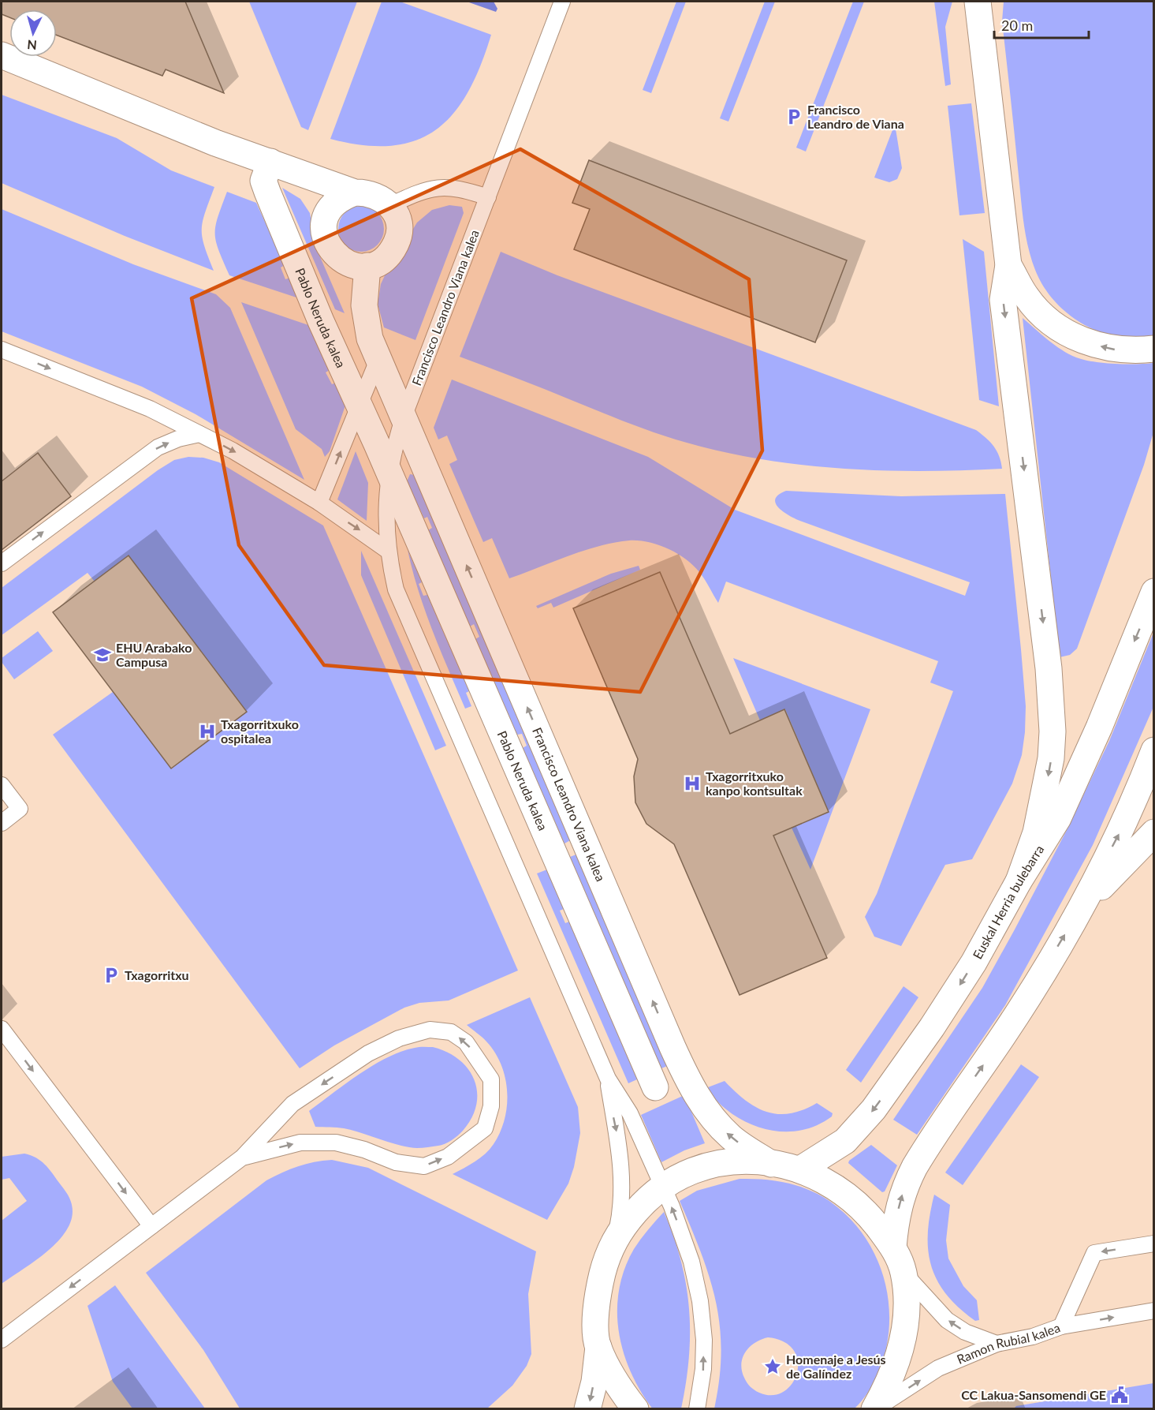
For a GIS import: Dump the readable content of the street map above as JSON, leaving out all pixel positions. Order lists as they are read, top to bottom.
{
  "streets": {
    "main road": ["Francisco Leandro Viana kalea", "Pablo Neruda kalea", "Euskal Herria bulebarra"],
    "lane": ["Ramon Rubial kalea"]
  },
  "crossings": [
    ["Francisco Leandro Viana kalea", "Pablo Neruda kalea"]
  ],
  "one_way": ["Ramon Rubial kalea"],
  "places": {
    "parking": ["Francisco Leandro de Viana", "Txagorritxu"],
    "school or university": ["EHU Arabako Campusa"],
    "hospital": ["Txagorritxuko ospitalea", "Txagorritxuko kanpo kontsultak"],
    "place": ["Homenaje a Jesús de Galíndez"],
    "public building": ["CC Lakua-Sansomendi GE"]
  },
  "scale_bar": "20 m",
  "north": "bottom"
}
